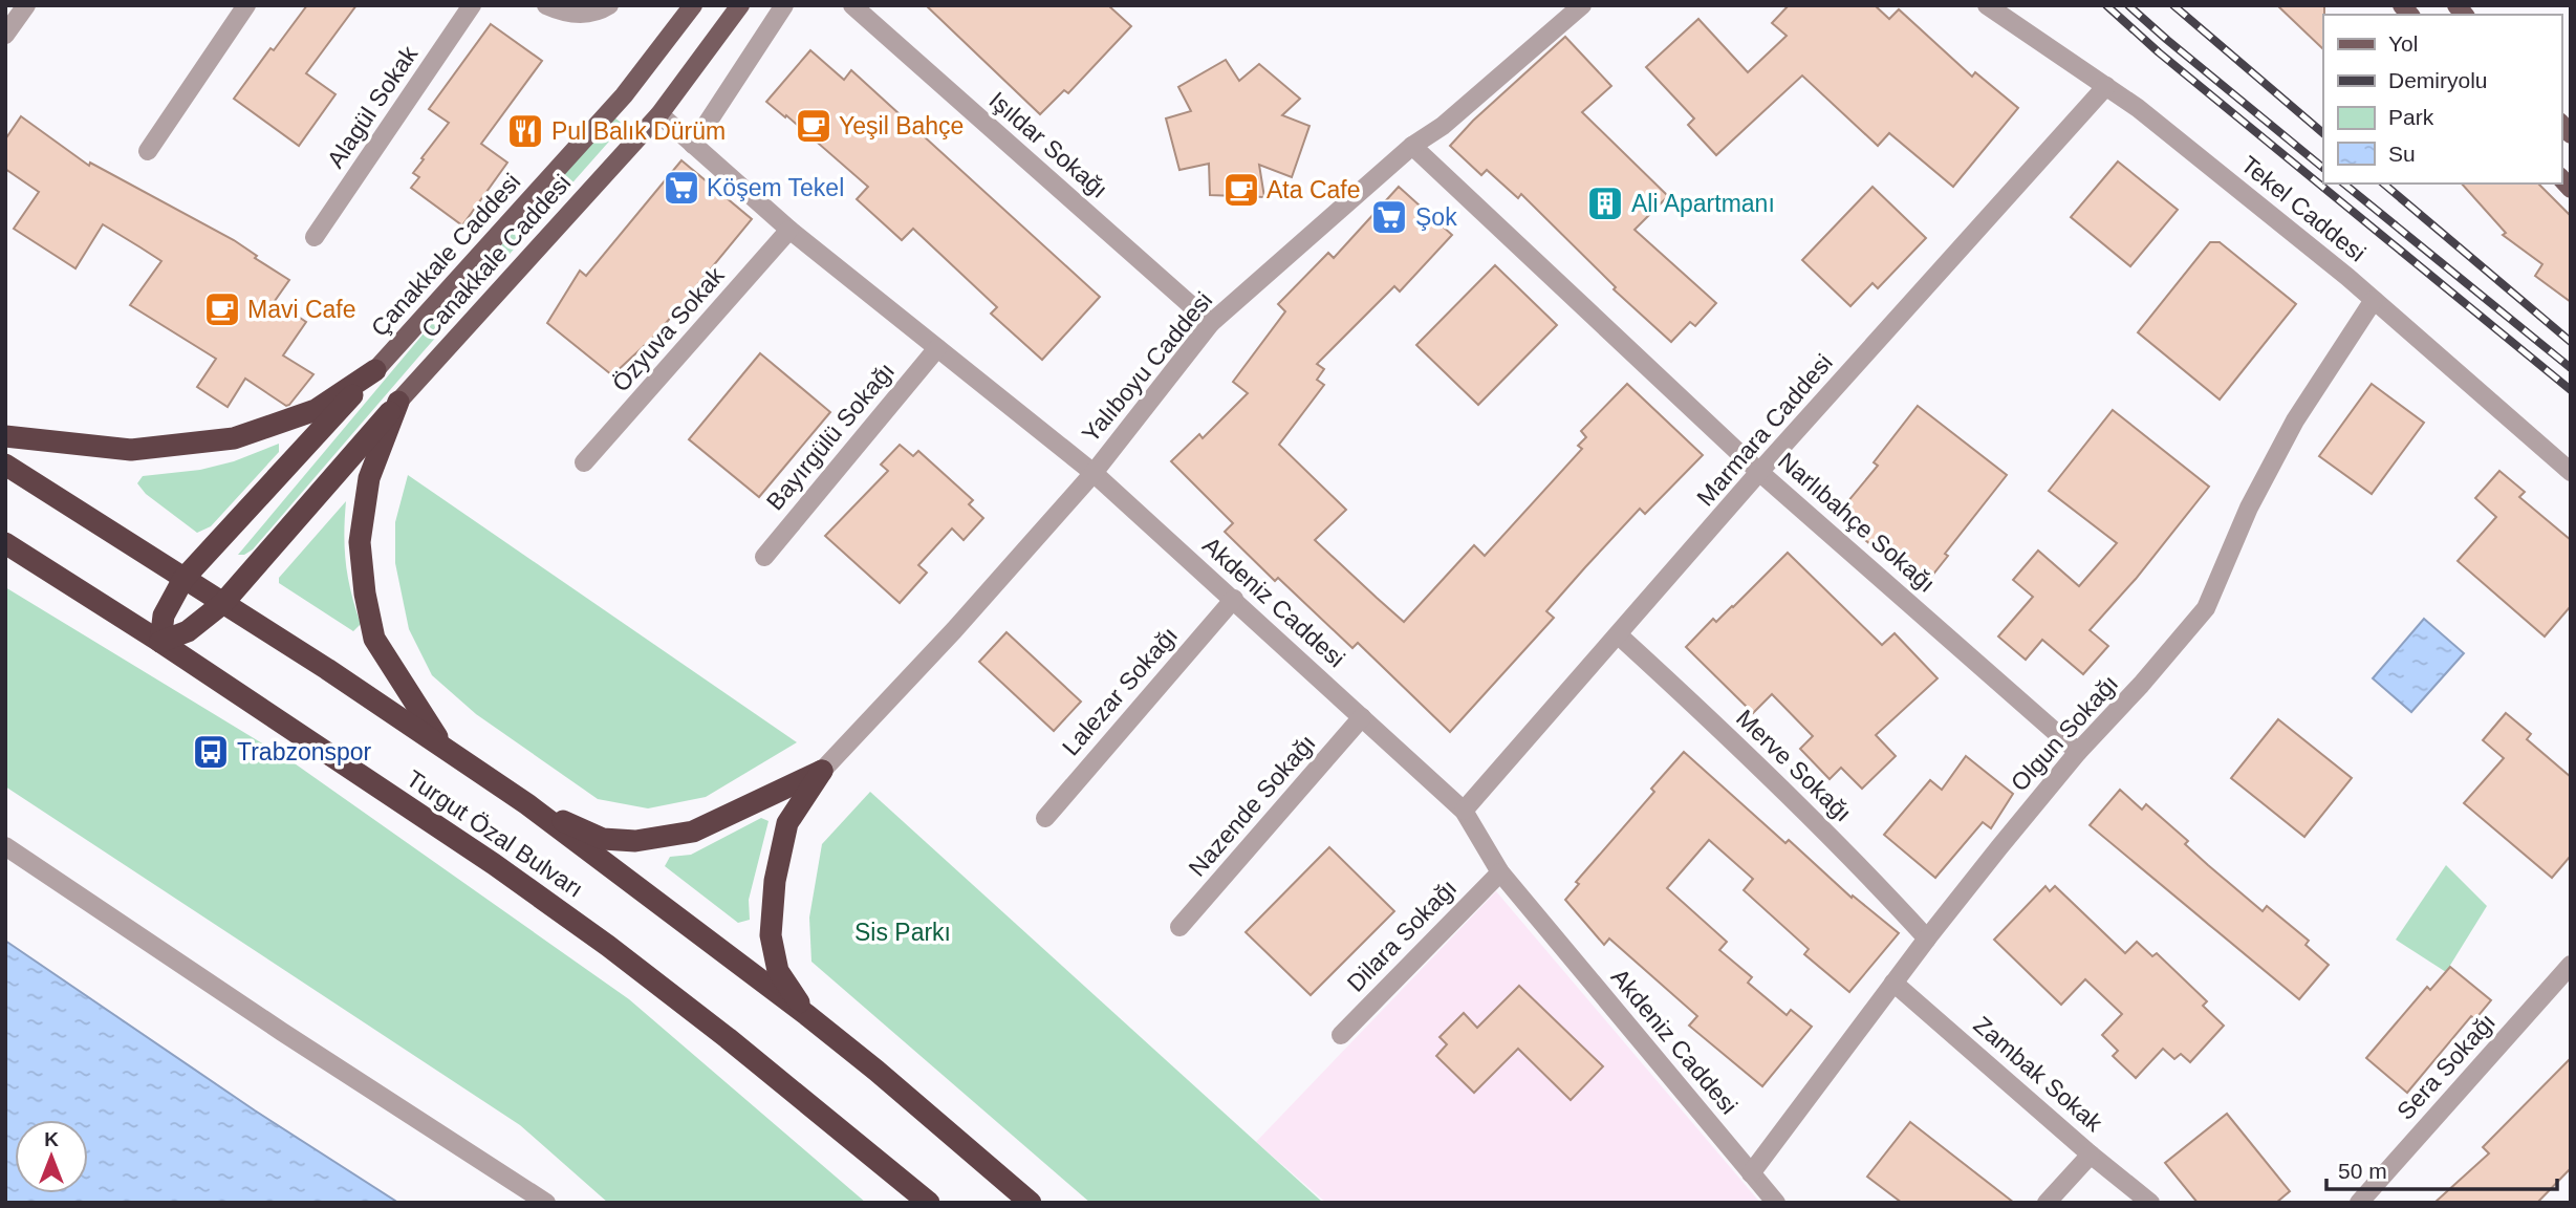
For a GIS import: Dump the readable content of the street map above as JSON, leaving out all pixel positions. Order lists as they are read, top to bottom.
{
  "streets": {
    "highway": ["Turgut Özal Bulvarı"],
    "main road": ["Çanakkale Caddesi", "Canakkale Caddesi"],
    "street": [
      "Alagül Sokak",
      "Işıldar Sokağı",
      "Tekel Caddesi",
      "Özyuva Sokak",
      "Yalıboyu Caddesi",
      "Marmara Caddesi",
      "Bayırgülü Sokağı",
      "Narlıbahçe Sokağı",
      "Akdeniz Caddesi",
      "Lalezar Sokağı",
      "Olgun Sokağı",
      "Merve Sokağı",
      "Nazende Sokağı",
      "Dilara Sokağı",
      "Sera Sokağı",
      "Zambak Sokak"
    ]
  },
  "crossings": [
    ["Işıldar Sokağı", "Yalıboyu Caddesi"],
    ["Tekel Caddesi", "Marmara Caddesi"],
    ["Tekel Caddesi", "Olgun Sokağı"],
    ["Canakkale Caddesi", "Akdeniz Caddesi"],
    ["Özyuva Sokak", "Akdeniz Caddesi"],
    ["Yalıboyu Caddesi", "Narlıbahçe Sokağı"],
    ["Yalıboyu Caddesi", "Akdeniz Caddesi"],
    ["Marmara Caddesi", "Narlıbahçe Sokağı"],
    ["Marmara Caddesi", "Akdeniz Caddesi"],
    ["Marmara Caddesi", "Merve Sokağı"],
    ["Bayırgülü Sokağı", "Akdeniz Caddesi"],
    ["Narlıbahçe Sokağı", "Olgun Sokağı"],
    ["Akdeniz Caddesi", "Lalezar Sokağı"],
    ["Akdeniz Caddesi", "Olgun Sokağı"],
    ["Akdeniz Caddesi", "Nazende Sokağı"],
    ["Akdeniz Caddesi", "Dilara Sokağı"],
    ["Olgun Sokağı", "Merve Sokağı"],
    ["Olgun Sokağı", "Zambak Sokak"]
  ],
  "parks": ["Sis Parkı"],
  "places": {
    "cafe": ["Yeşil Bahçe", "Ata Cafe", "Mavi Cafe"],
    "restaurant": ["Pul Balık Dürüm"],
    "supermarket": ["Köşem Tekel", "Şok"],
    "building": ["Ali Apartmanı"],
    "bus stop": ["Trabzonspor"]
  },
  "legend": [
    "Yol",
    "Demiryolu",
    "Park",
    "Su"
  ],
  "scale_bar": "50 m",
  "north": "top"
}
